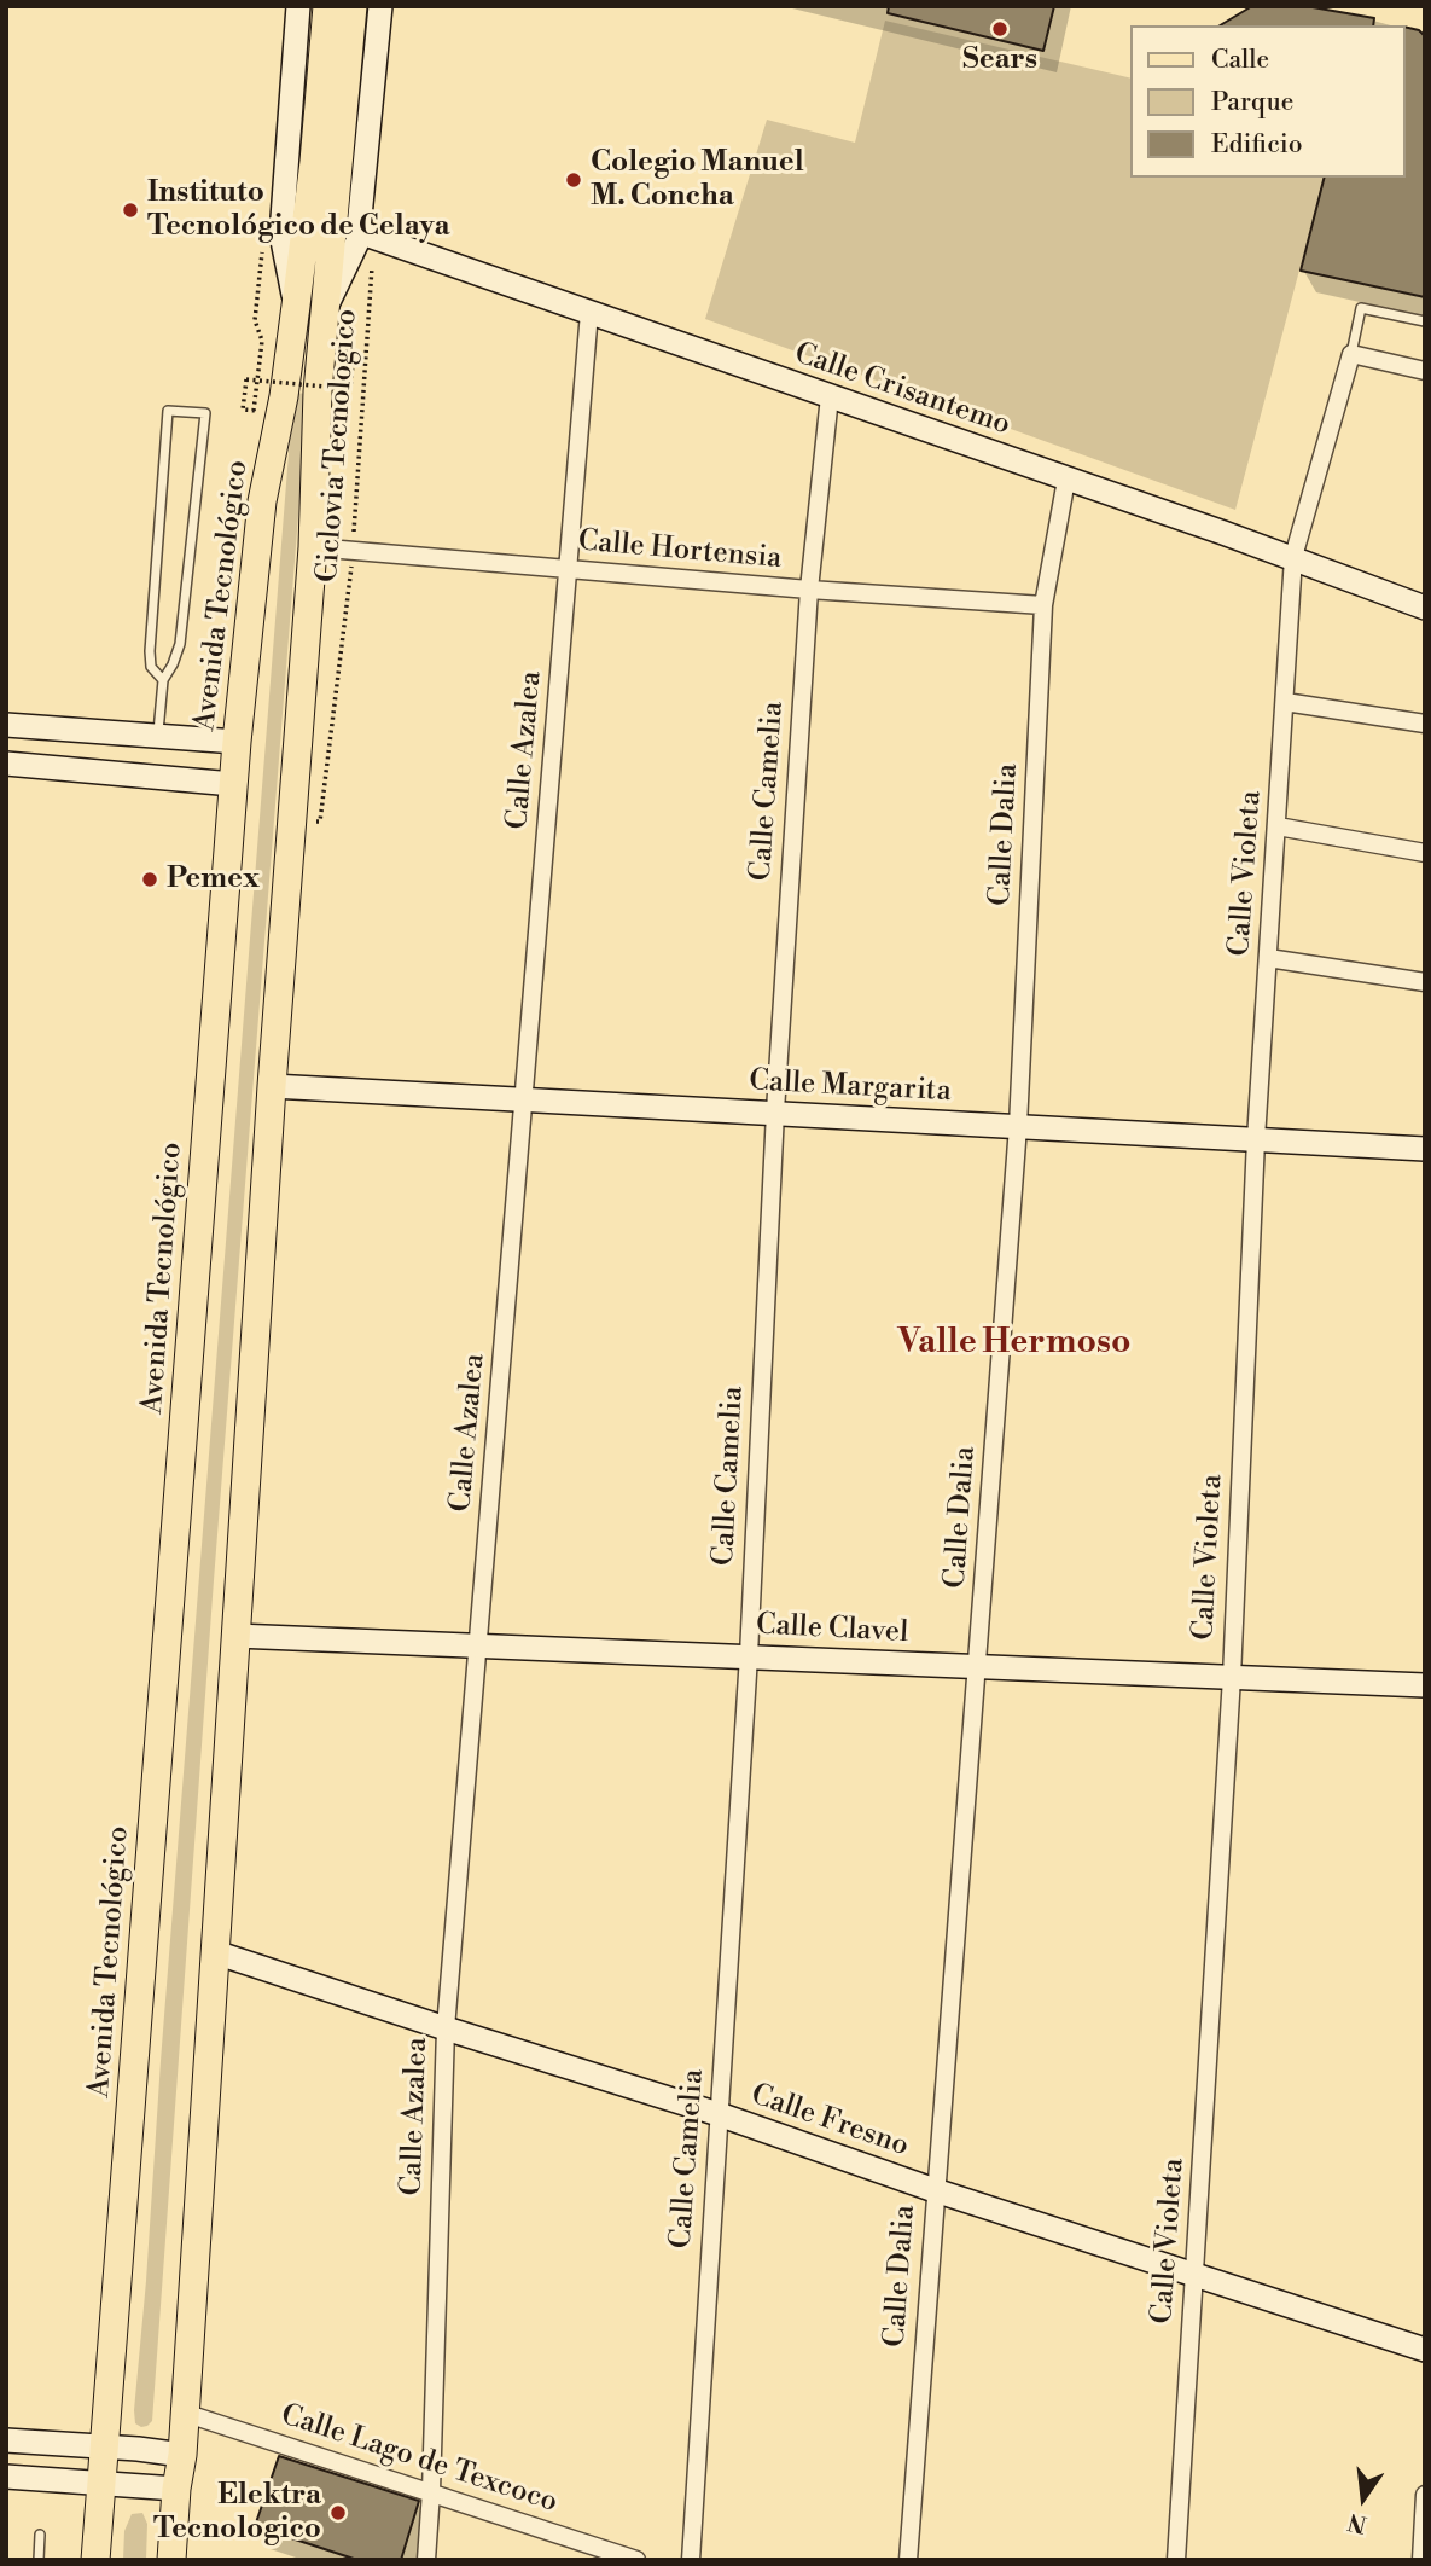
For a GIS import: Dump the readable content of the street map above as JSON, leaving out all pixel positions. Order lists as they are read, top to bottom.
{
  "streets": {
    "main road": [
      "Calle Crisantemo",
      "Avenida Tecnológico",
      "Calle Margarita",
      "Calle Clavel",
      "Calle Fresno"
    ],
    "street": [
      "Calle Hortensia",
      "Calle Azalea",
      "Calle Camelia",
      "Calle Dalia",
      "Calle Violeta",
      "Calle Lago de Texcoco"
    ],
    "path": ["Ciclovia Tecnologico"]
  },
  "crossings": [
    ["Calle Crisantemo", "Ciclovia Tecnologico"],
    ["Calle Crisantemo", "Calle Azalea"],
    ["Calle Crisantemo", "Calle Camelia"],
    ["Calle Crisantemo", "Calle Dalia"],
    ["Calle Crisantemo", "Calle Violeta"],
    ["Ciclovia Tecnologico", "Calle Hortensia"],
    ["Calle Hortensia", "Calle Azalea"],
    ["Calle Hortensia", "Calle Camelia"],
    ["Calle Hortensia", "Calle Dalia"],
    ["Calle Azalea", "Calle Margarita"],
    ["Calle Azalea", "Calle Clavel"],
    ["Calle Azalea", "Calle Fresno"],
    ["Calle Azalea", "Calle Lago de Texcoco"],
    ["Calle Camelia", "Calle Margarita"],
    ["Calle Camelia", "Calle Clavel"],
    ["Calle Camelia", "Calle Fresno"],
    ["Calle Dalia", "Calle Margarita"],
    ["Calle Dalia", "Calle Clavel"],
    ["Calle Dalia", "Calle Fresno"],
    ["Calle Violeta", "Calle Margarita"],
    ["Calle Violeta", "Calle Clavel"],
    ["Calle Violeta", "Calle Fresno"]
  ],
  "districts": ["Valle Hermoso"],
  "places": [
    "Sears",
    "Colegio Manuel M. Concha",
    "Instituto Tecnológico de Celaya",
    "Pemex",
    "Elektra Tecnologico"
  ],
  "legend": ["Calle", "Parque", "Edificio"],
  "north": "bottom"
}
